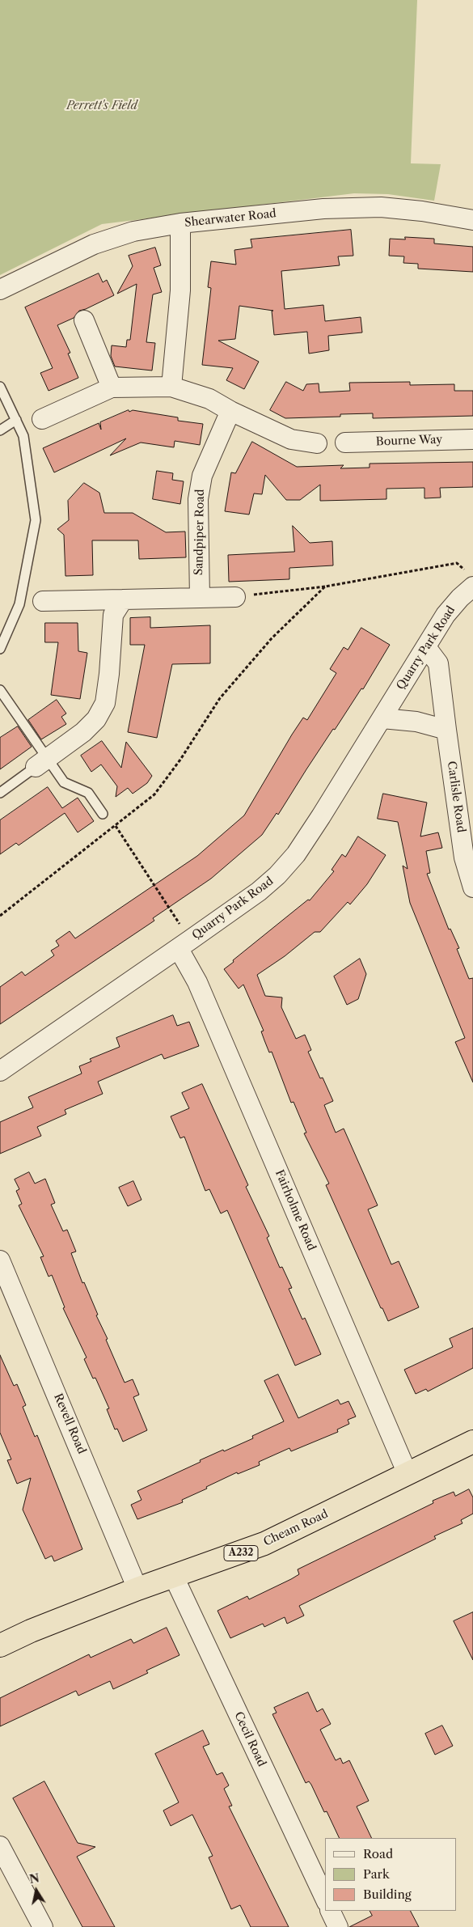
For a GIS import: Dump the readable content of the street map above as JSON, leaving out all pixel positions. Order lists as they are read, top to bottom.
{
  "streets": {
    "highway": ["Cheam Road", "A232"],
    "street": [
      "Shearwater Road",
      "Bourne Way",
      "Sandpiper Road",
      "Quarry Park Road",
      "Carlisle Road",
      "Fairholme Road",
      "Revell Road",
      "Cecil Road"
    ]
  },
  "crossings": [
    ["Quarry Park Road", "Carlisle Road"],
    ["Quarry Park Road", "Fairholme Road"],
    ["Fairholme Road", "Cheam Road"],
    ["Revell Road", "Cheam Road"],
    ["Cheam Road", "Cecil Road"]
  ],
  "parks": ["Perrett's Field"],
  "legend": ["Road", "Park", "Building"],
  "north": "top"
}
